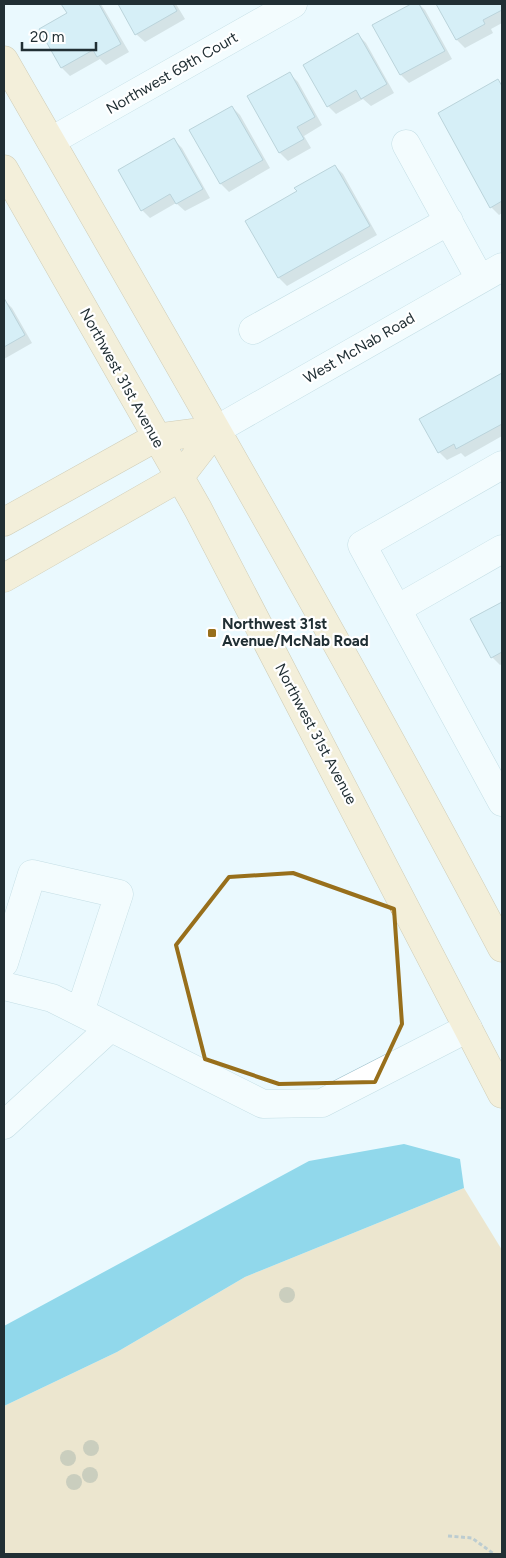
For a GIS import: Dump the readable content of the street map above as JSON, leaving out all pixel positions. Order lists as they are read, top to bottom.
{
  "streets": {
    "main road": ["West McNab Road", "Northwest 31st Avenue"],
    "street": ["Northwest 69th Court"]
  },
  "crossings": [
    ["West McNab Road", "Northwest 31st Avenue"]
  ],
  "places": {
    "transit": ["Northwest 31st Avenue/McNab Road"]
  },
  "scale_bar": "20 m"
}
